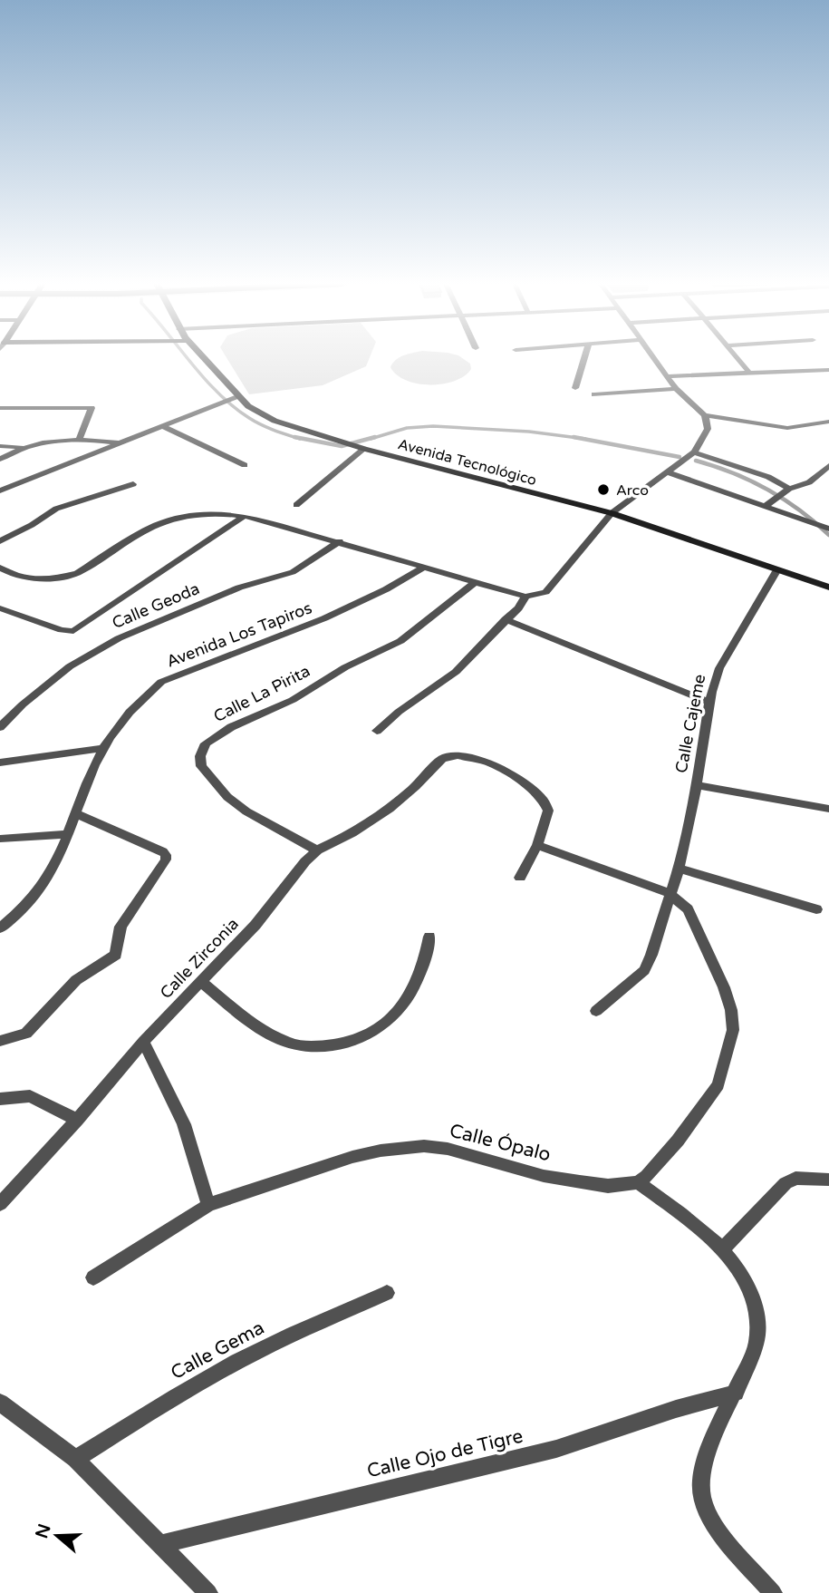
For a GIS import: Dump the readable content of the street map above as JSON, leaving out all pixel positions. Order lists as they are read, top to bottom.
{
  "streets": {
    "main road": ["Avenida Tecnológico"],
    "street": [
      "Calle Geoda",
      "Avenida Los Tapiros",
      "Calle La Pirita",
      "Calle Cajeme",
      "Calle Zirconia",
      "Calle Ópalo",
      "Calle Gema",
      "Calle Ojo de Tigre"
    ]
  },
  "crossings": [
    ["Avenida Tecnológico", "Calle Cajeme"],
    ["Calle La Pirita", "Calle Zirconia"]
  ],
  "places": ["Arco"],
  "north": "left"
}
